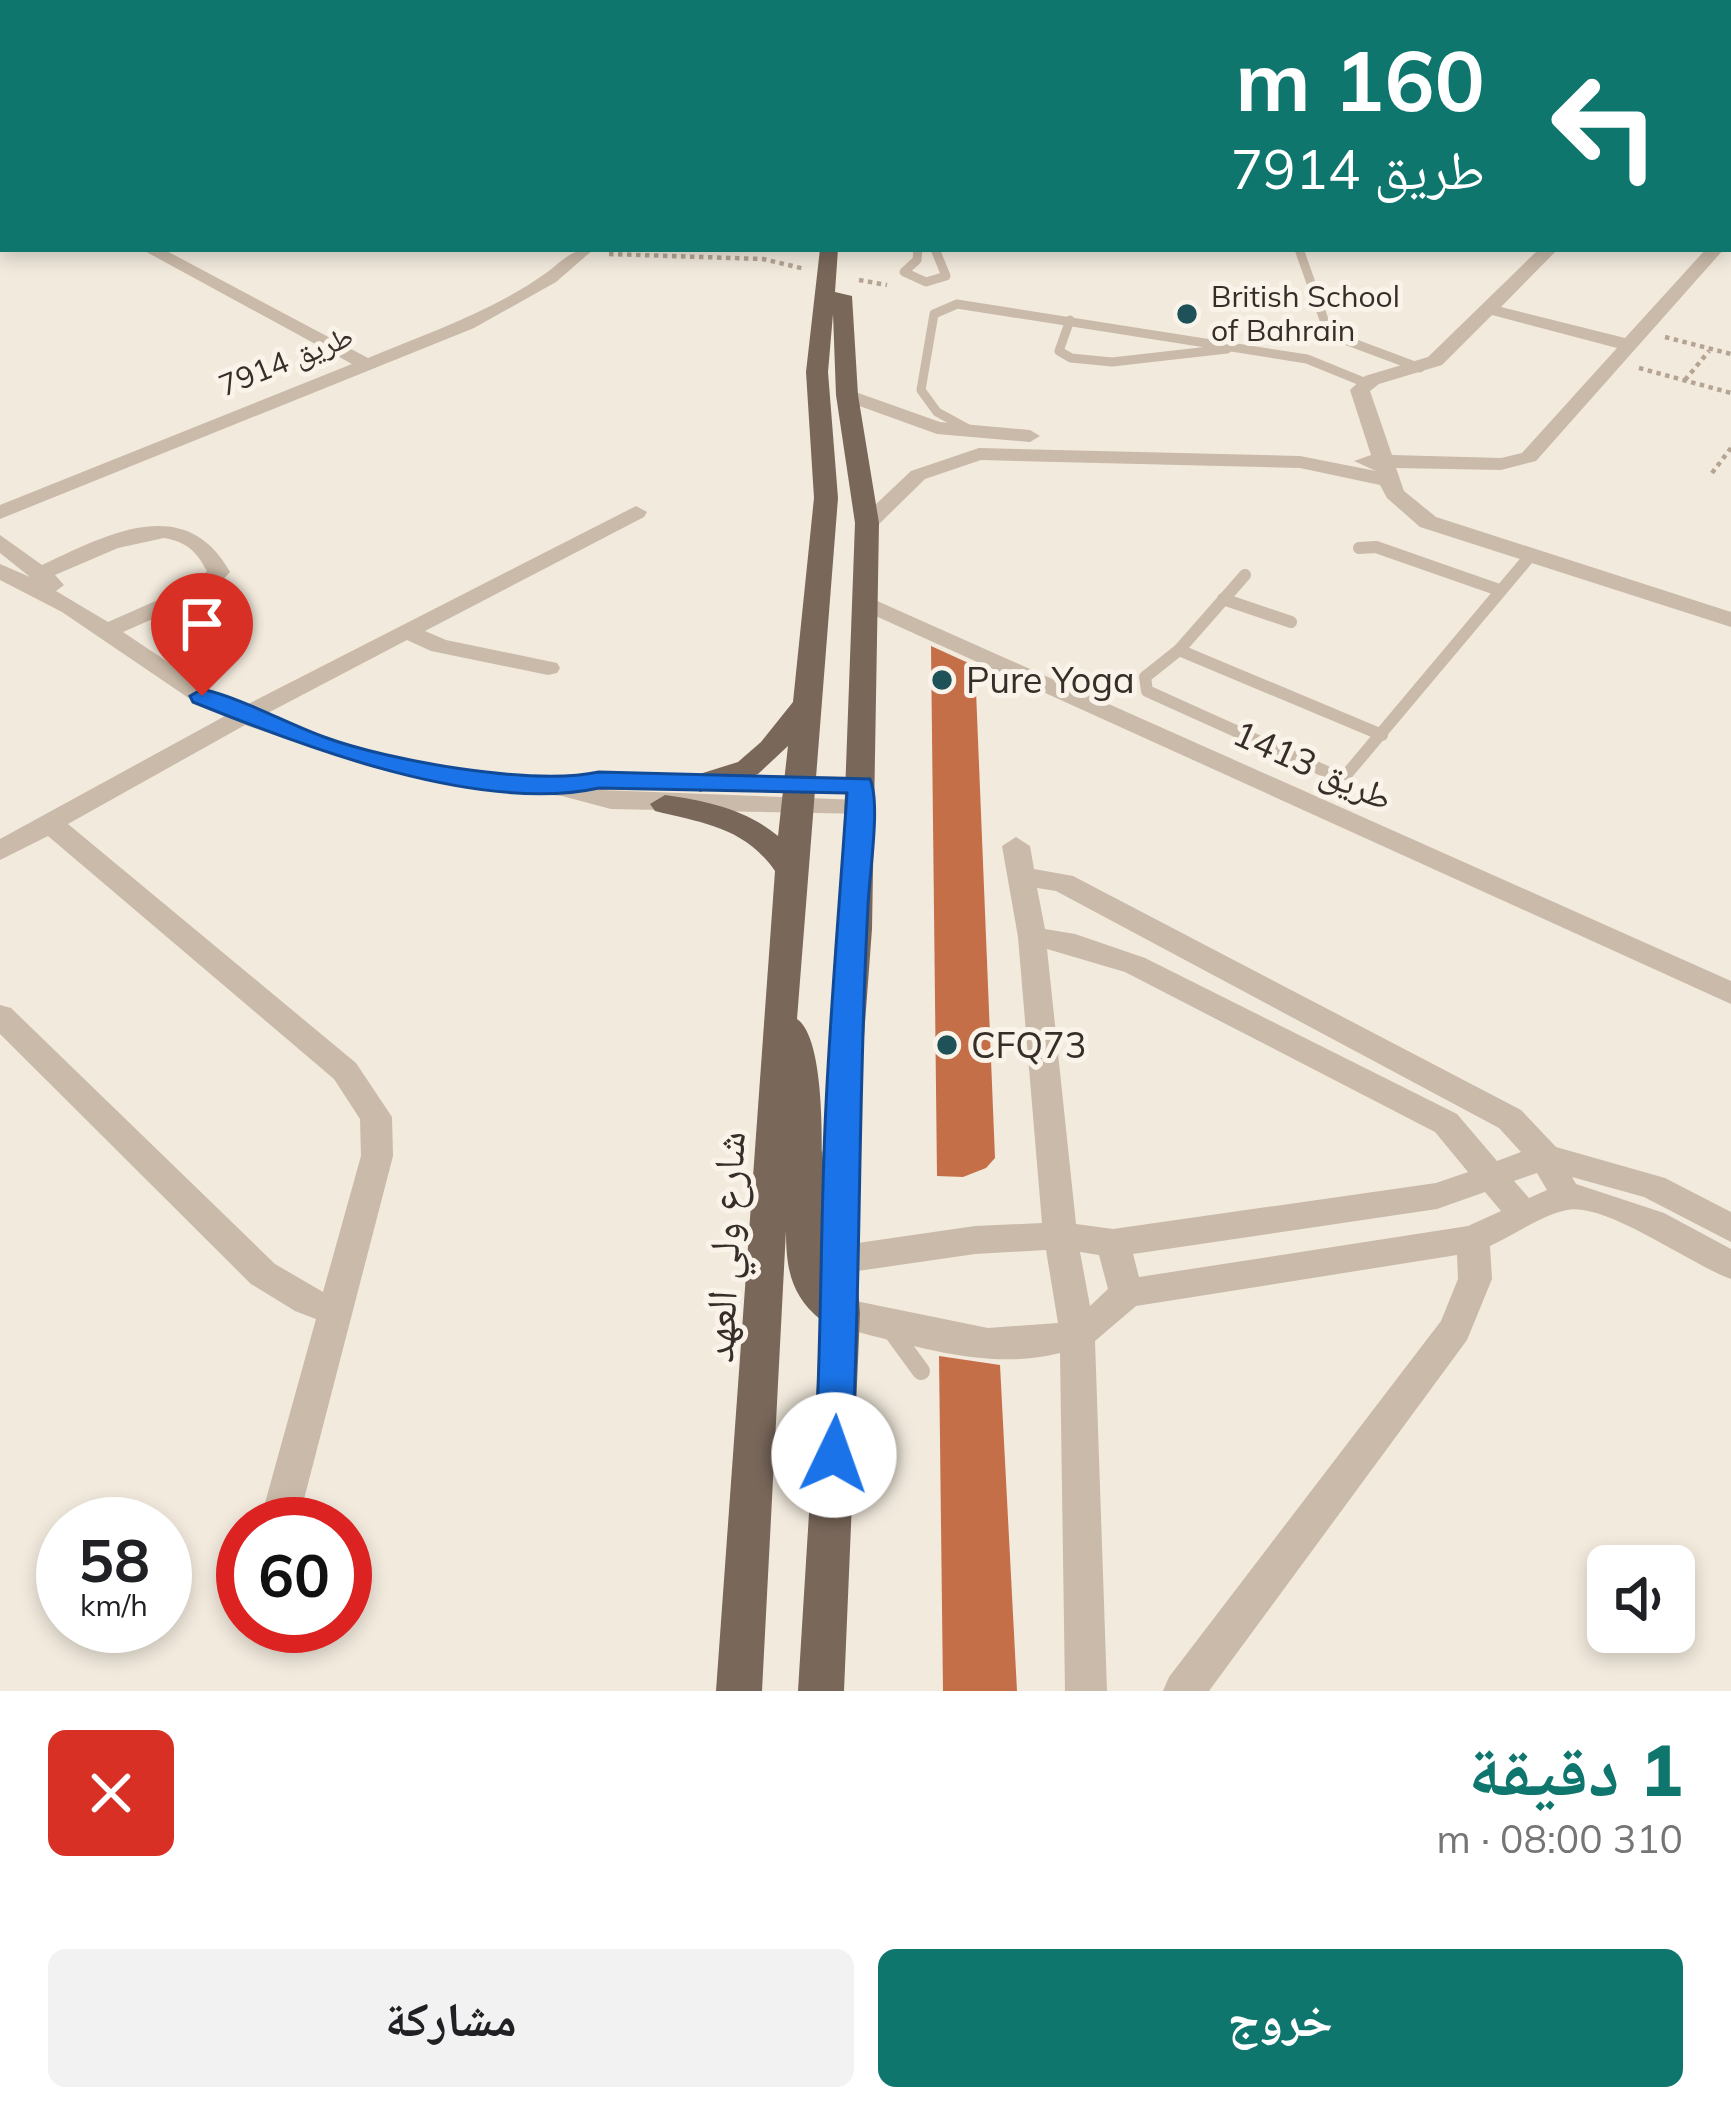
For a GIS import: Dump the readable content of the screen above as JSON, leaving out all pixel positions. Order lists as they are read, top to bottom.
{
  "streets": {
    "main road": ["شارع ولي العهد"],
    "street": ["طريق 7914", "طريق 1413"]
  },
  "crossings": [
    ["طريق 1413", "شارع ولي العهد"]
  ],
  "places": ["British School of Bahrain", "Pure Yoga", "CFQ73"],
  "page": {
    "turn": ["160 m", "طريق 7914"],
    "speed": "58 km/h",
    "limit": "60",
    "heading": ["1 دقيقة", "310 m · 08:00"],
    "buttons": ["خروج", "مشاركة"]
  }
}
